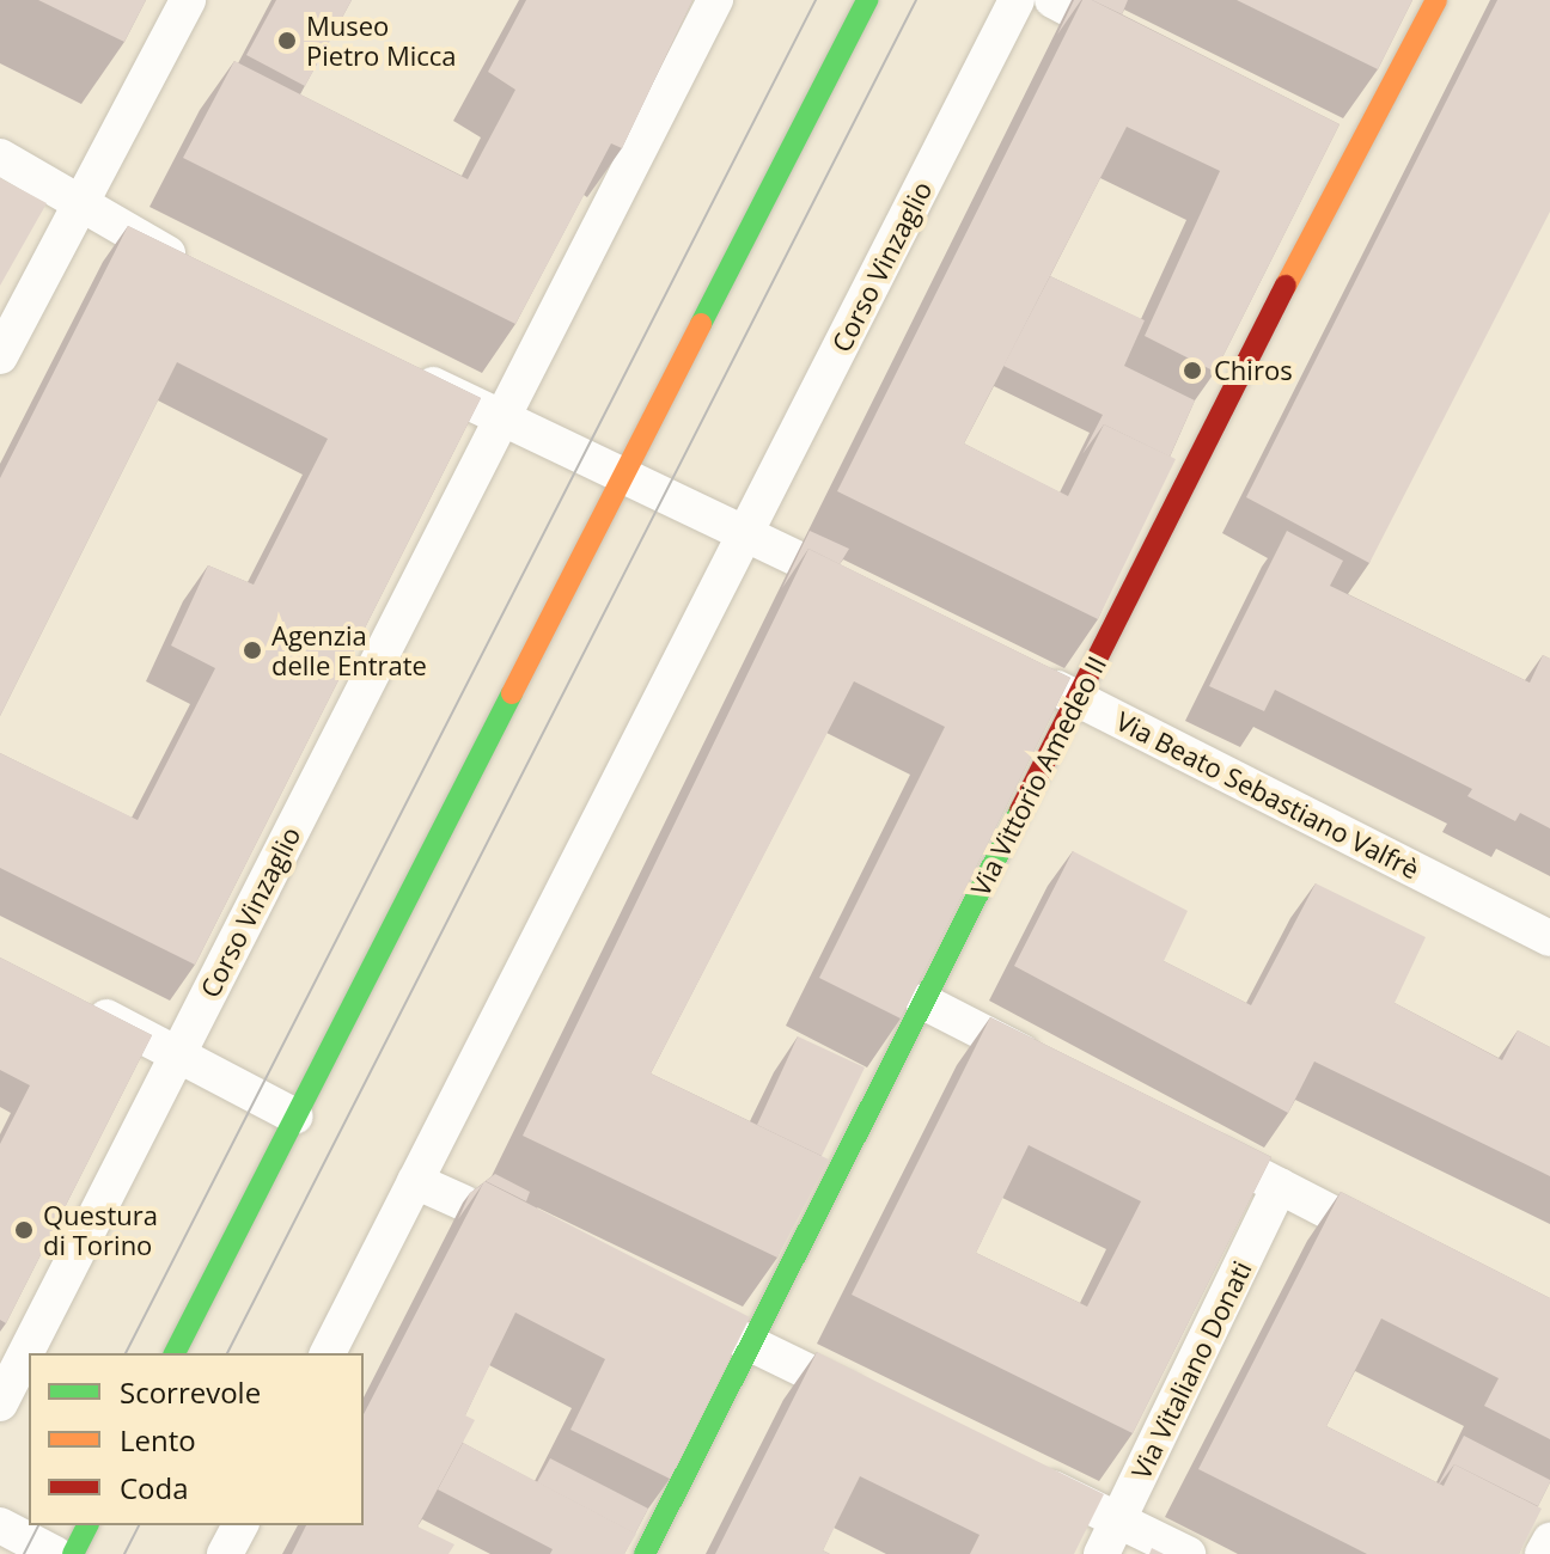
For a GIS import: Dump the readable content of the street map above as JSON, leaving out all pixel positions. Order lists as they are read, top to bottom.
{
  "streets": {
    "street": [
      "Corso Vinzaglio",
      "Via Vittorio Amedeo II",
      "Via Beato Sebastiano Valfrè",
      "Via Vitaliano Donati"
    ]
  },
  "crossings": [
    ["Via Vittorio Amedeo II", "Via Beato Sebastiano Valfrè"]
  ],
  "places": [
    "Museo Pietro Micca",
    "Chiros",
    "Agenzia delle Entrate",
    "Questura di Torino"
  ],
  "legend": ["Scorrevole", "Lento", "Coda"]
}
